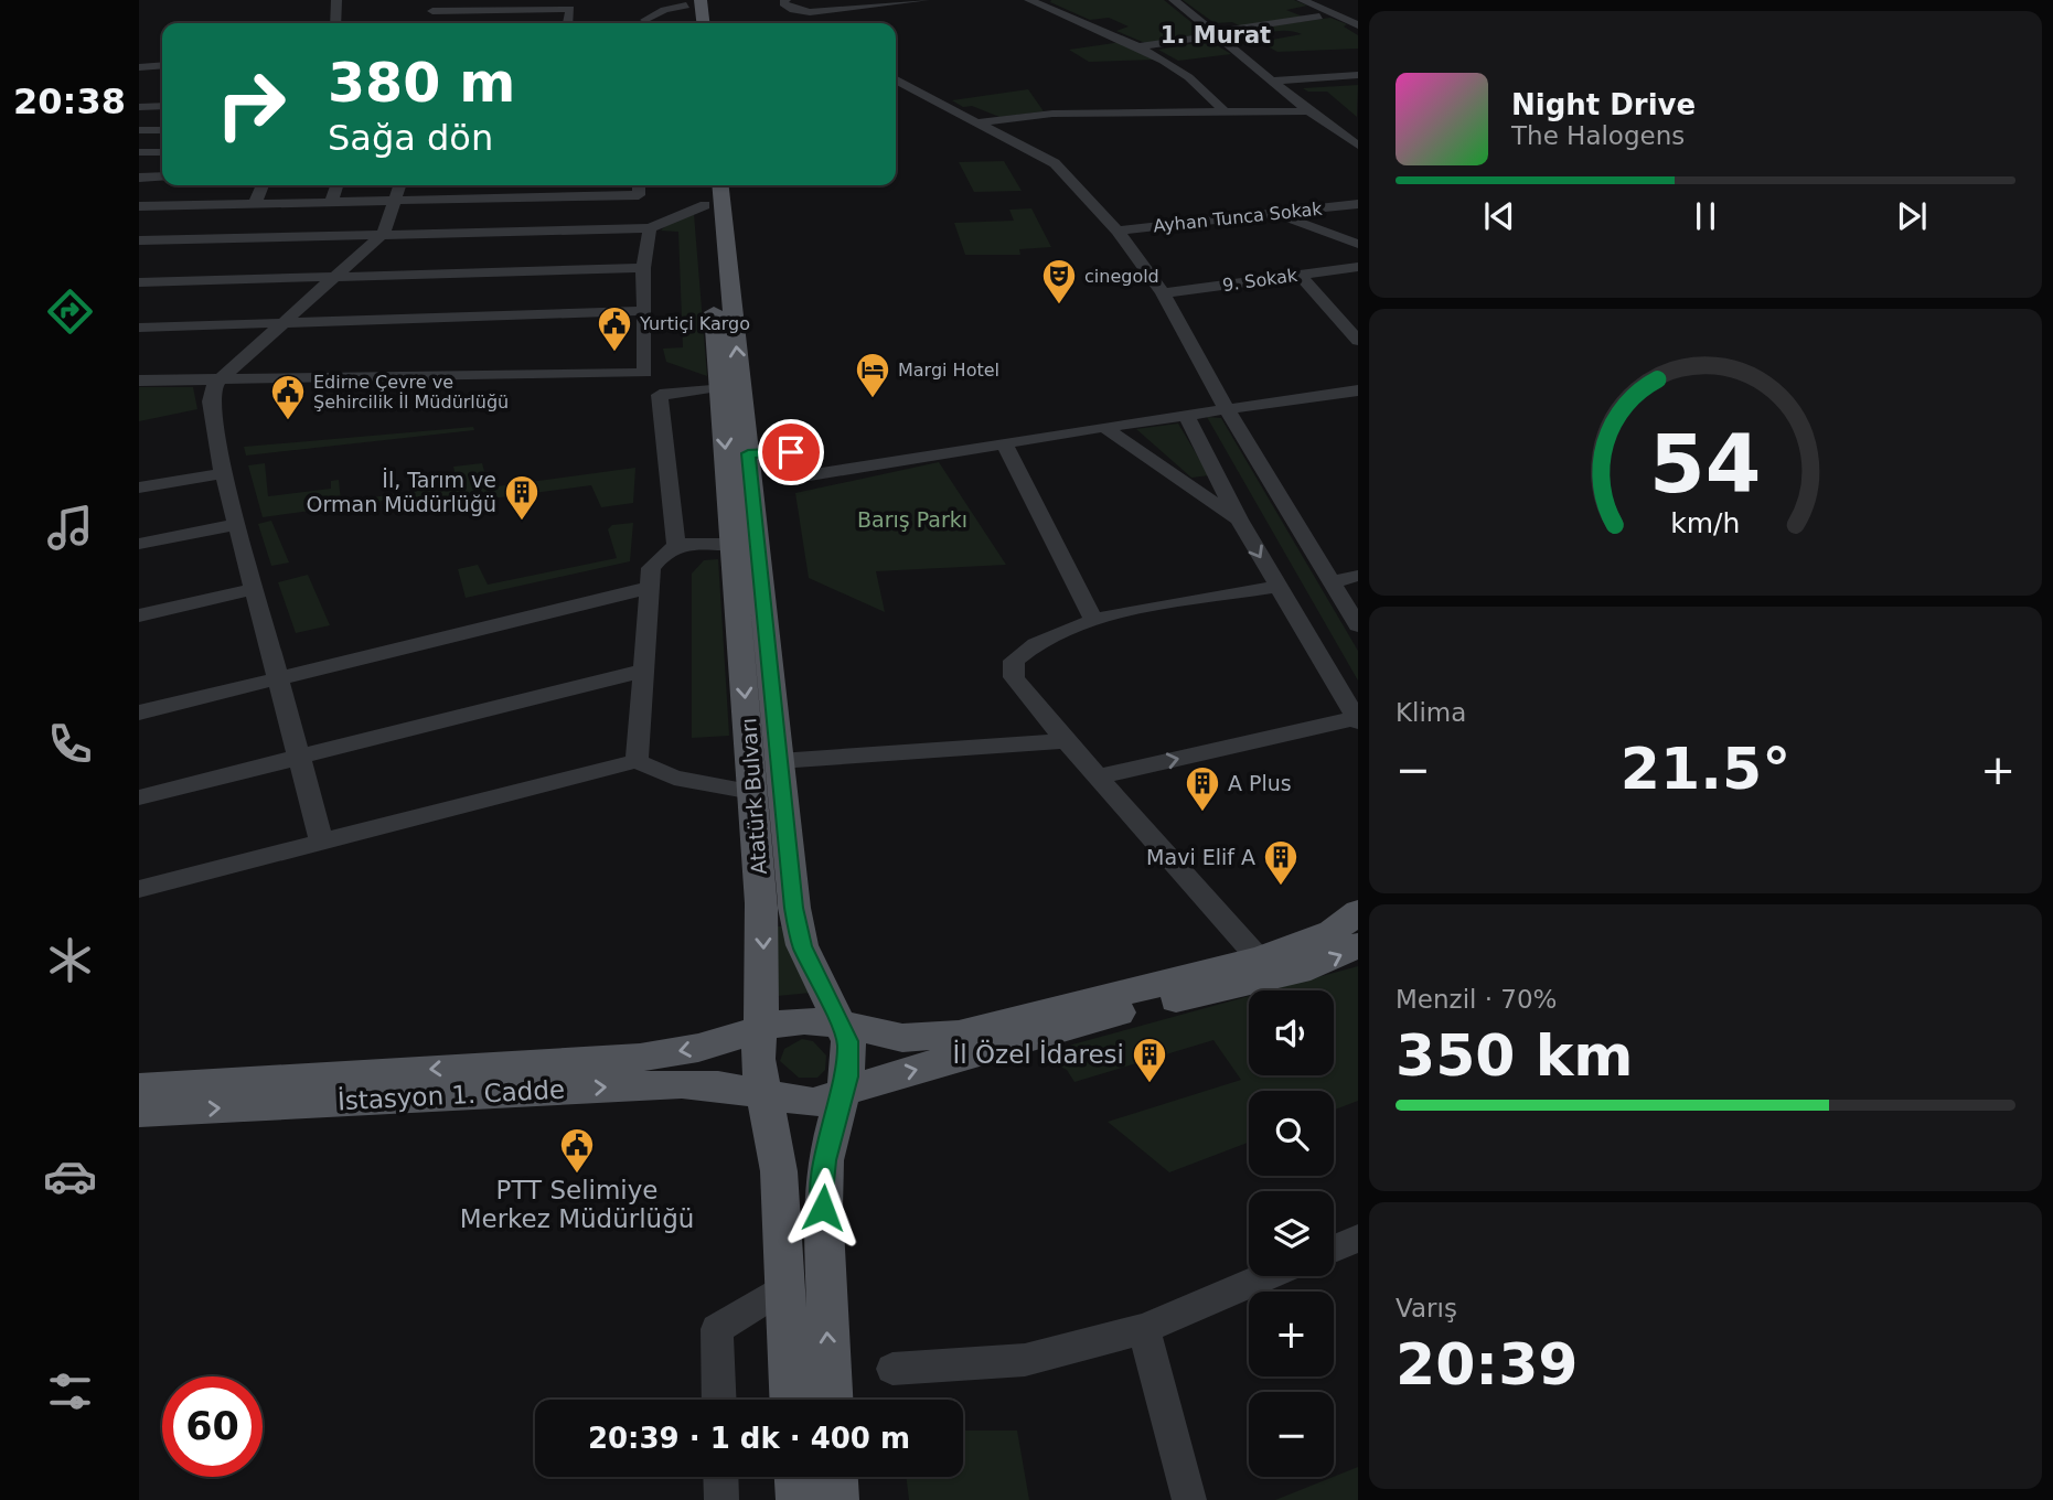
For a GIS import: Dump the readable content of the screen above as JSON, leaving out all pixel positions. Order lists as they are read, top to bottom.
{
  "streets": {
    "main road": ["Atatürk Bulvarı", "İstasyon 1. Cadde"],
    "street": ["Ayhan Tunca Sokak", "9. Sokak"]
  },
  "crossings": [
    ["Atatürk Bulvarı", "İstasyon 1. Cadde"]
  ],
  "districts": ["1. Murat"],
  "parks": ["Barış Parkı"],
  "places": {
    "theatre": ["cinegold"],
    "public building": ["Yurtiçi Kargo", "Edirne Çevre ve Şehircilik İl Müdürlüğü", "PTT Selimiye Merkez Müdürlüğü"],
    "hotel": ["Margi Hotel"],
    "building": [
      "İl, Tarım ve Orman Müdürlüğü",
      "A Plus",
      "Mavi Elif A",
      "İl Özel İdaresi"
    ]
  },
  "page": {
    "tabs": "20:38",
    "turn": ["380 m", "Sağa dön"],
    "song": ["Night Drive", "The Halogens"],
    "tile": [
      "Klima",
      ["Menzil · 70%", "350 km"],
      ["Varış", "20:39"]
    ],
    "heat": ["−", "21.5°", "+"],
    "map_buttons": ["+", "−"],
    "limit": "60",
    "trip": "20:39 · 1 dk · 400 m",
    "gauge": ["54", "km/h"]
  }
}
